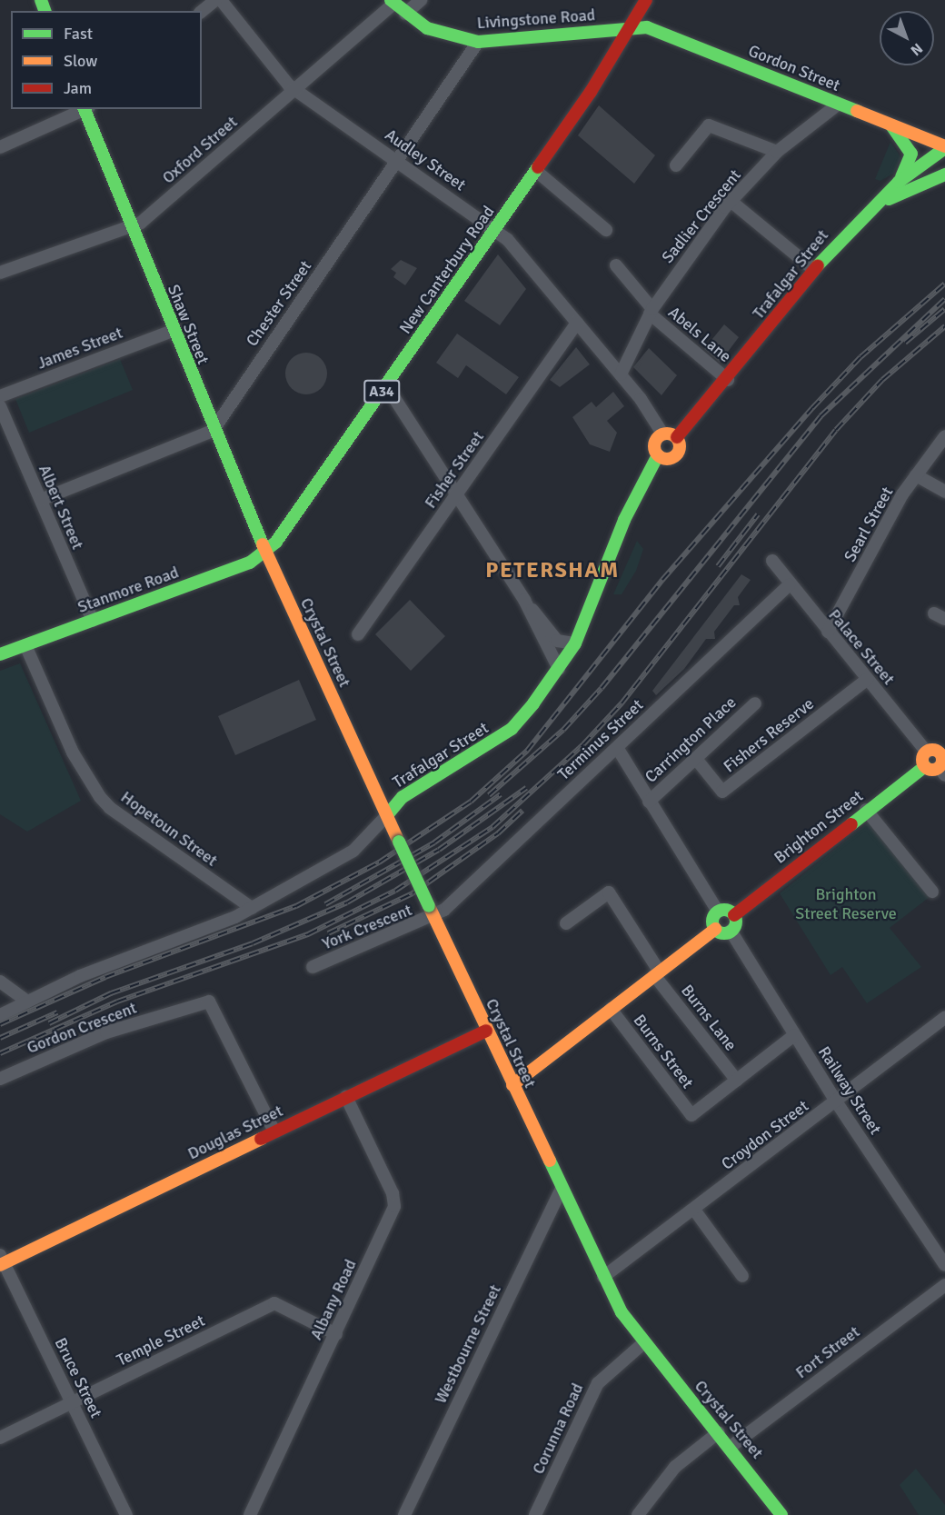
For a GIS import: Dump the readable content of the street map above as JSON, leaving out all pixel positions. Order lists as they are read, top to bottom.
{
  "streets": {
    "main road": [
      "Livingstone Road",
      "Gordon Street",
      "New Canterbury Road",
      "Trafalgar Street",
      "Shaw Street",
      "A34",
      "Stanmore Road",
      "Crystal Street",
      "Brighton Street",
      "Douglas Street"
    ],
    "street": [
      "Oxford Street",
      "Audley Street",
      "Sadlier Crescent",
      "Chester Street",
      "Abels Lane",
      "James Street",
      "Fisher Street",
      "Albert Street",
      "Searl Street",
      "Palace Street",
      "Fishers Reserve",
      "Terminus Street",
      "Carrington Place",
      "Hopetoun Street",
      "York Crescent",
      "Burns Lane",
      "Gordon Crescent",
      "Burns Street",
      "Railway Street",
      "Croydon Street",
      "Albany Road",
      "Temple Street",
      "Westbourne Street",
      "Fort Street",
      "Bruce Street",
      "Corunna Road"
    ]
  },
  "crossings": [
    ["Livingstone Road", "Gordon Street"],
    ["Livingstone Road", "Oxford Street"],
    ["Livingstone Road", "New Canterbury Road"],
    ["Livingstone Road", "Chester Street"],
    ["Gordon Street", "Sadlier Crescent"],
    ["Gordon Street", "New Canterbury Road"],
    ["Gordon Street", "Trafalgar Street"],
    ["Oxford Street", "Audley Street"],
    ["Oxford Street", "Shaw Street"],
    ["Audley Street", "Sadlier Crescent"],
    ["Audley Street", "New Canterbury Road"],
    ["Audley Street", "Trafalgar Street"],
    ["Audley Street", "Chester Street"],
    ["Audley Street", "Fisher Street"],
    ["Sadlier Crescent", "Abels Lane"],
    ["New Canterbury Road", "Shaw Street"],
    ["New Canterbury Road", "Stanmore Road"],
    ["New Canterbury Road", "Crystal Street"],
    ["Trafalgar Street", "Abels Lane"],
    ["Trafalgar Street", "Crystal Street"],
    ["Trafalgar Street", "Hopetoun Street"],
    ["Chester Street", "Shaw Street"],
    ["Shaw Street", "James Street"],
    ["Shaw Street", "Stanmore Road"],
    ["Shaw Street", "Crystal Street"],
    ["Albert Street", "Stanmore Road"],
    ["Searl Street", "Palace Street"],
    ["Stanmore Road", "Crystal Street"],
    ["Stanmore Road", "Hopetoun Street"],
    ["Crystal Street", "Terminus Street"],
    ["Crystal Street", "York Crescent"],
    ["Crystal Street", "Douglas Street"],
    ["Crystal Street", "Croydon Street"],
    ["Crystal Street", "Westbourne Street"],
    ["Crystal Street", "Fort Street"],
    ["Crystal Street", "Corunna Road"],
    ["Palace Street", "Fishers Reserve"],
    ["Palace Street", "Terminus Street"],
    ["Fishers Reserve", "Carrington Place"],
    ["Terminus Street", "York Crescent"],
    ["Brighton Street", "Railway Street"],
    ["Burns Lane", "Burns Street"],
    ["Gordon Crescent", "Douglas Street"],
    ["Railway Street", "Croydon Street"],
    ["Douglas Street", "Albany Road"],
    ["Douglas Street", "Bruce Street"],
    ["Albany Road", "Temple Street"],
    ["Temple Street", "Bruce Street"]
  ],
  "districts": ["PETERSHAM"],
  "parks": ["Brighton Street Reserve"],
  "legend": ["Fast", "Slow", "Jam"],
  "north": "bottom right"
}
